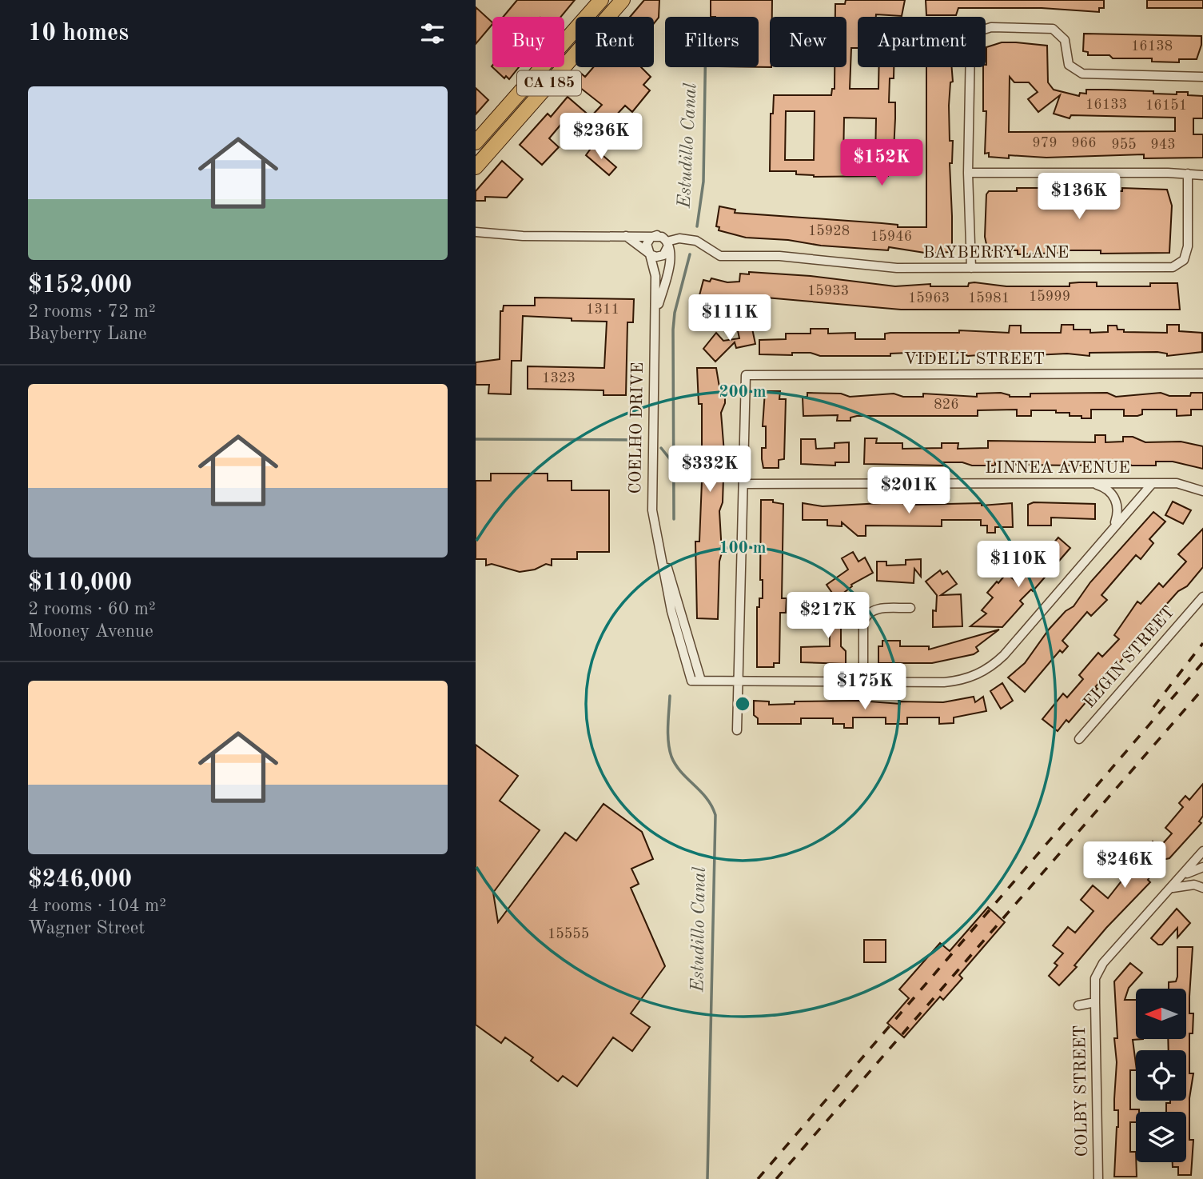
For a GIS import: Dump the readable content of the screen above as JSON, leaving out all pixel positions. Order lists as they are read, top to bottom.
{
  "streets": {
    "main road": ["CA 185"],
    "street": [
      "BAYBERRY LANE",
      "VIDELL STREET",
      "COELHO DRIVE",
      "LINNEA AVENUE",
      "ELGIN STREET",
      "COLBY STREET"
    ]
  },
  "crossings": [
    ["BAYBERRY LANE", "COELHO DRIVE"],
    ["VIDELL STREET", "LINNEA AVENUE"]
  ],
  "water": ["Estudillo Canal"],
  "house_numbers": [
    "16138",
    "16133",
    "16151",
    "979",
    "966",
    "955",
    "943",
    "15928",
    "15946",
    "15933",
    "15999",
    "15963",
    "15981",
    "1311",
    "1323",
    "826",
    "15555"
  ],
  "north": "left",
  "page": {
    "heading": "10 homes",
    "chip": [
      "Buy",
      "Rent",
      "Filters",
      "New",
      "Apartment"
    ],
    "list": [
      {
        "name": "$152,000",
        "note": "2 rooms · 72 m² · Bayberry Lane"
      },
      {
        "name": "$110,000",
        "note": "2 rooms · 60 m² · Mooney Avenue"
      },
      {
        "name": "$246,000",
        "note": "4 rooms · 104 m² · Wagner Street"
      }
    ],
    "price": [
      "$236K",
      "$152K",
      "$136K",
      "$111K",
      "$332K",
      "$201K",
      "$110K",
      "$217K",
      "$175K",
      "$246K"
    ]
  },
  "rings": ["200 m", "100 m"]
}
